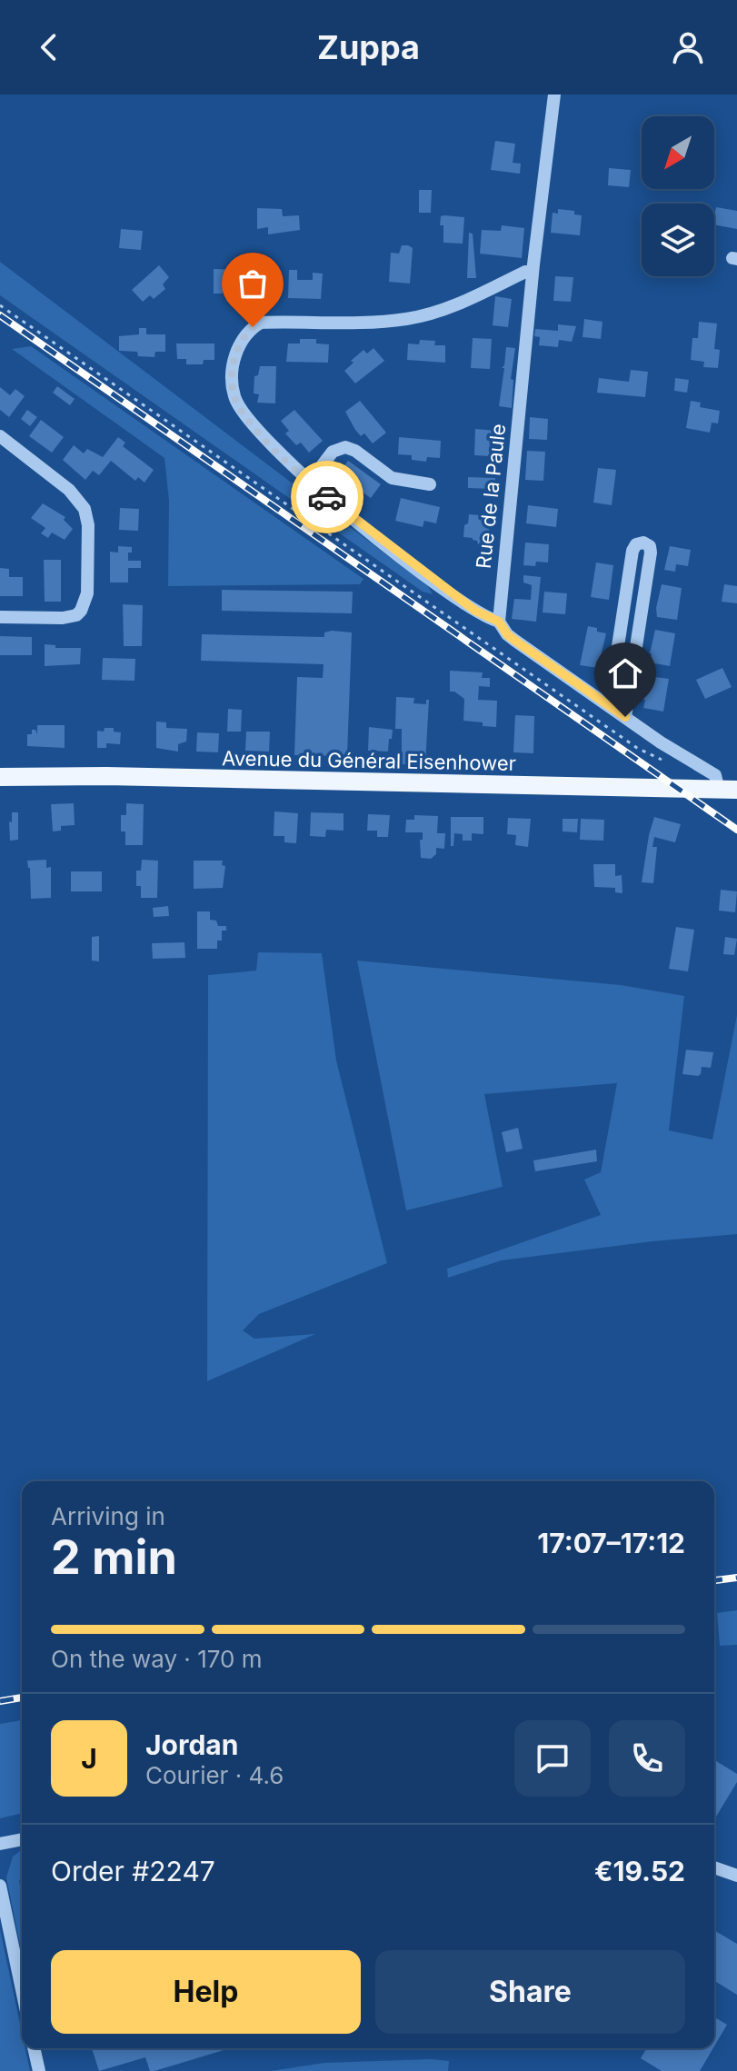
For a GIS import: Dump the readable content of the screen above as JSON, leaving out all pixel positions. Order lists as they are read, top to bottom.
{
  "streets": {
    "main road": ["Avenue du Général Eisenhower"],
    "street": ["Rue de la Paule"]
  },
  "north": "bottom left",
  "page": {
    "header": "Zuppa",
    "heading": ["2 min", "Arriving in", "17:07–17:12"],
    "panel": [
      "Jordan",
      "Courier · 4.6",
      "Order #2247",
      "€19.52"
    ],
    "bar": "On the way · 170 m",
    "round": "J",
    "buttons": ["Help", "Share"]
  }
}
